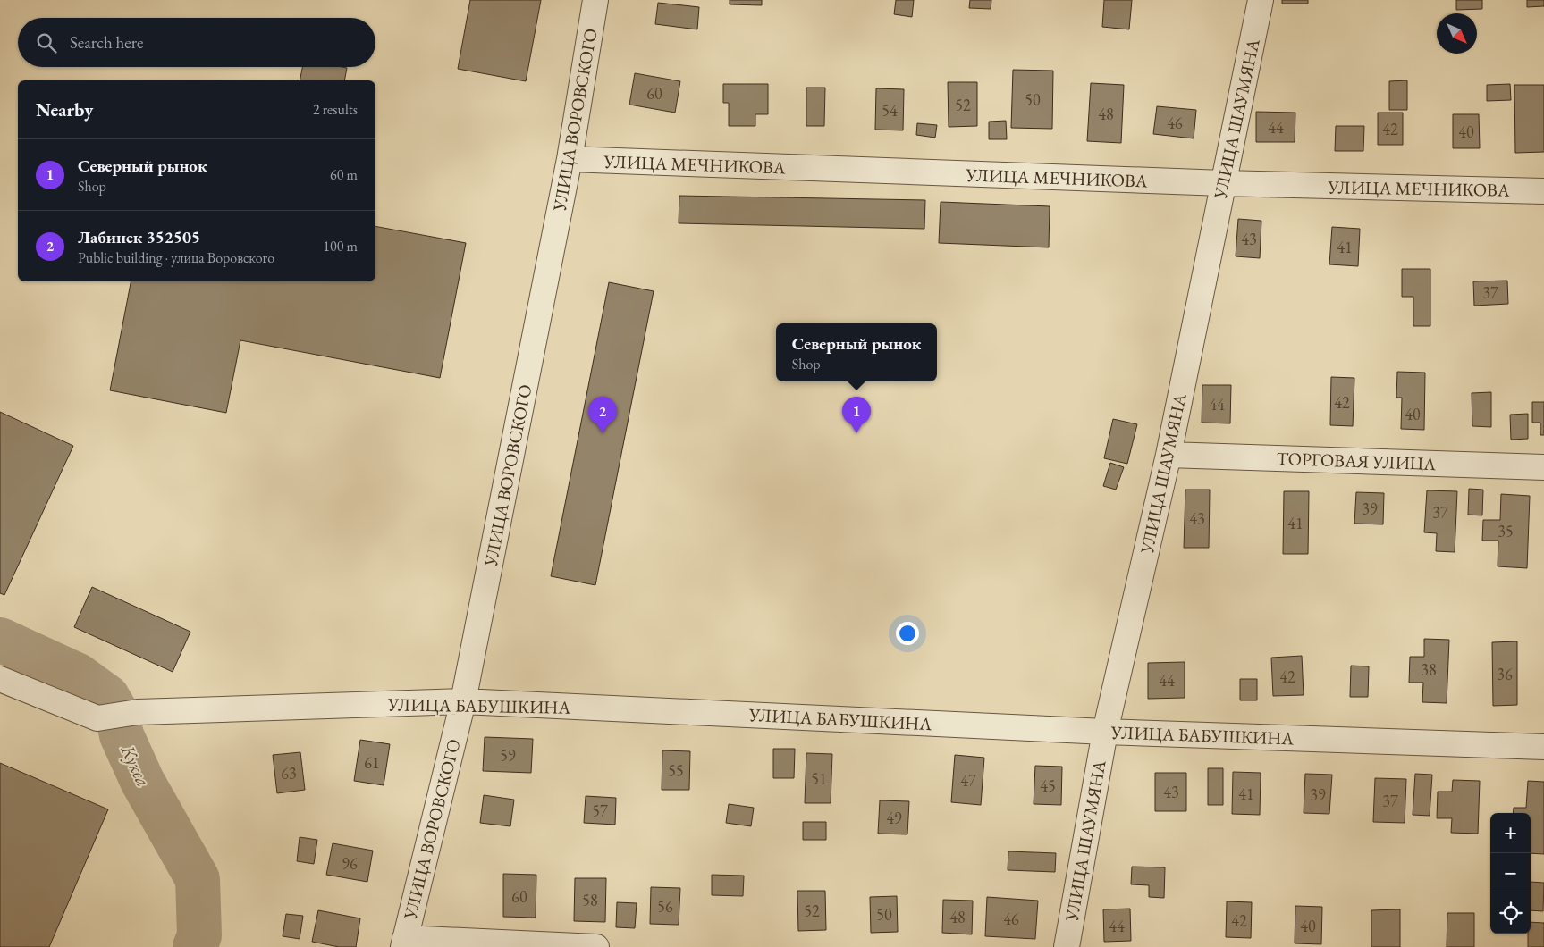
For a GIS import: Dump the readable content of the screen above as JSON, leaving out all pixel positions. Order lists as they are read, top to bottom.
{
  "streets": {
    "street": [
      "УЛИЦА ШАУМЯНА",
      "УЛИЦА ВОРОВСКОГО",
      "УЛИЦА МЕЧНИКОВА",
      "ТОРГОВАЯ УЛИЦА",
      "УЛИЦА БАБУШКИНА"
    ]
  },
  "crossings": [
    ["УЛИЦА ШАУМЯНА", "УЛИЦА МЕЧНИКОВА"],
    ["УЛИЦА ШАУМЯНА", "ТОРГОВАЯ УЛИЦА"],
    ["УЛИЦА ШАУМЯНА", "УЛИЦА БАБУШКИНА"],
    ["УЛИЦА ВОРОВСКОГО", "УЛИЦА МЕЧНИКОВА"],
    ["УЛИЦА ВОРОВСКОГО", "УЛИЦА БАБУШКИНА"]
  ],
  "water": ["Кукса"],
  "house_numbers": [
    "60",
    "50",
    "52",
    "54",
    "48",
    "46",
    "44",
    "42",
    "40",
    "43",
    "41",
    "37",
    "42",
    "44",
    "40",
    "39",
    "37",
    "43",
    "41",
    "35",
    "38",
    "36",
    "42",
    "44",
    "59",
    "61",
    "55",
    "63",
    "51",
    "47",
    "45",
    "43",
    "41",
    "39",
    "37",
    "57",
    "49",
    "96",
    "60",
    "58",
    "56",
    "52",
    "50",
    "48",
    "46",
    "42",
    "44",
    "40"
  ],
  "north": "bottom right",
  "page": {
    "search": "Search here",
    "heading": ["Nearby", "2 results"],
    "list": [
      {
        "mark": "1",
        "name": "Северный рынок",
        "note": "Shop",
        "value": "60 m"
      },
      {
        "mark": "2",
        "name": "Лабинск 352505",
        "note": "Public building · улица Воровского",
        "value": "100 m"
      }
    ],
    "popup": ["Северный рынок", "Shop"],
    "pins": ["1", "2"],
    "map_buttons": ["+", "−"]
  }
}
